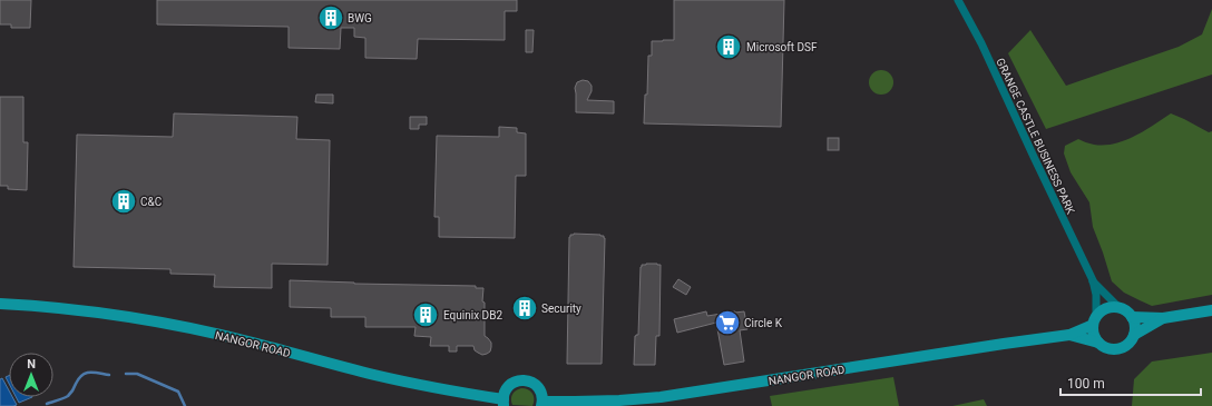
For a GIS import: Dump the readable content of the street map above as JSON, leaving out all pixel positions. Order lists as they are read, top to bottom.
{
  "streets": {
    "main road": ["NANGOR ROAD"],
    "street": ["GRANGE CASTLE BUSINESS PARK"]
  },
  "crossings": [
    ["GRANGE CASTLE BUSINESS PARK", "NANGOR ROAD"]
  ],
  "places": {
    "building": [
      "BWG",
      "Microsoft DSF",
      "C&C",
      "Security",
      "Equinix DB2"
    ],
    "supermarket": ["Circle K"]
  },
  "scale_bar": "100 m",
  "north": "top"
}
